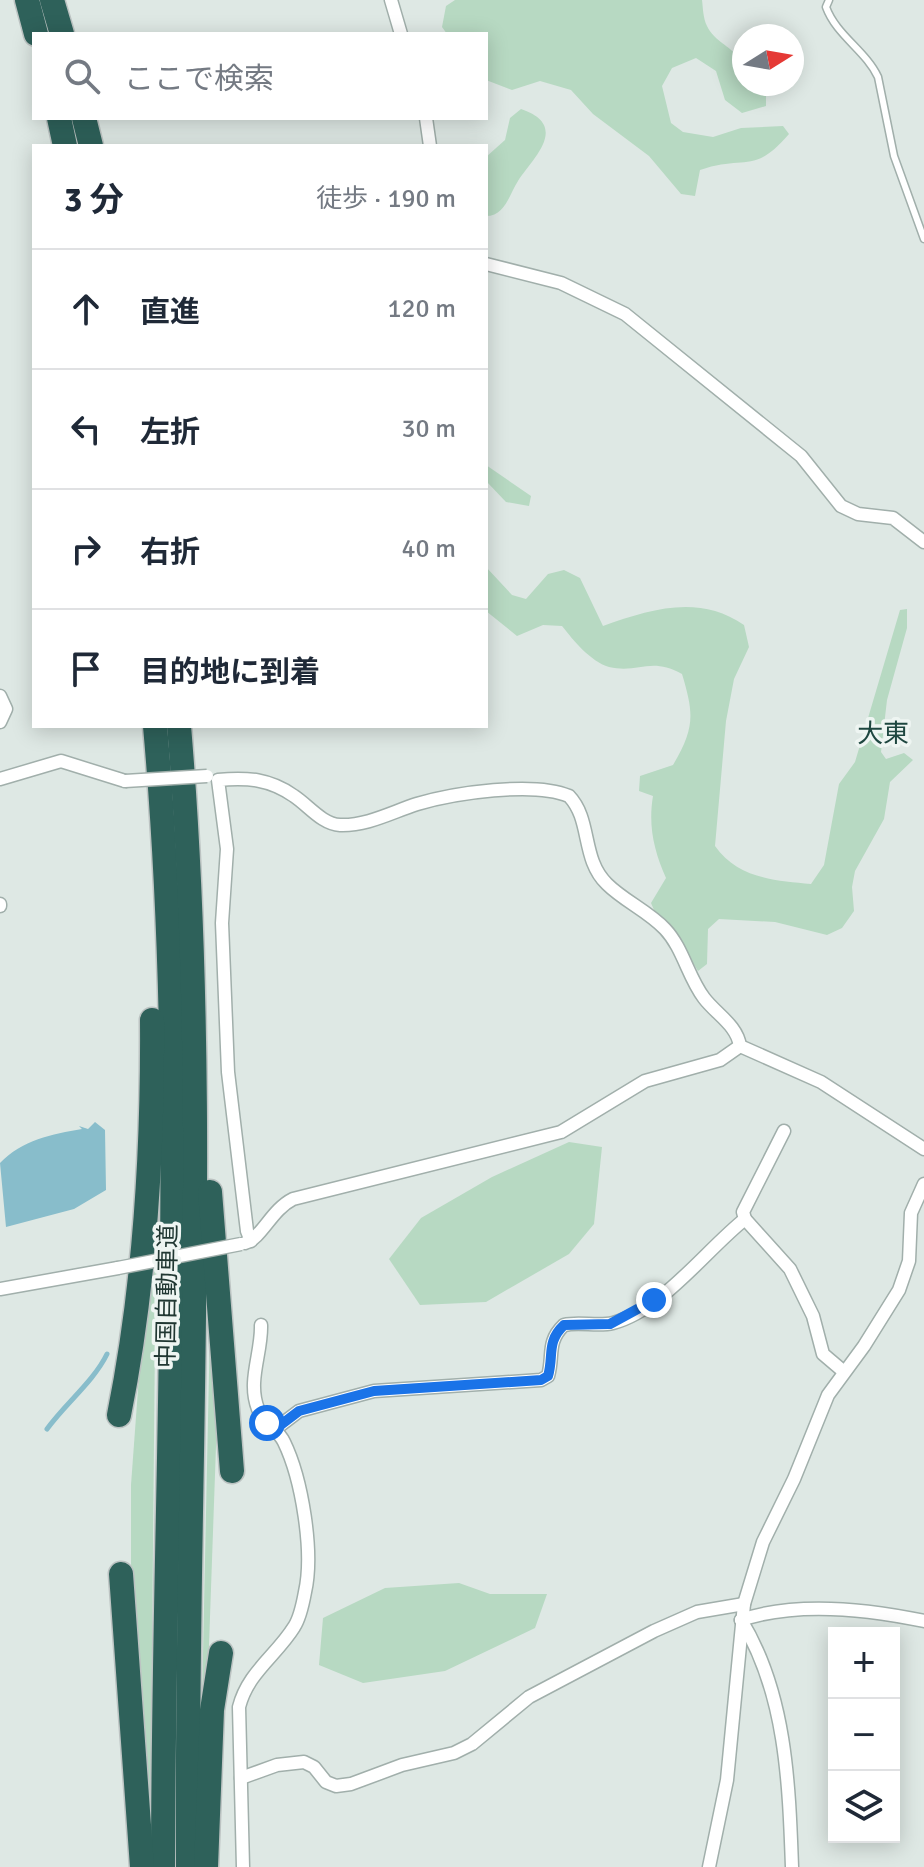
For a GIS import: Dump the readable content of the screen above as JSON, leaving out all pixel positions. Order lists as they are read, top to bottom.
{
  "streets": {
    "highway": ["中国自動車道"]
  },
  "districts": ["大東"],
  "north": "right",
  "page": {
    "search": "ここで検索",
    "heading": ["3 分", "徒歩 · 190 m"],
    "list": [
      ["直進", "120 m"],
      ["左折", "30 m"],
      ["右折", "40 m"],
      "目的地に到着"
    ],
    "map_buttons": ["+", "−"]
  }
}
